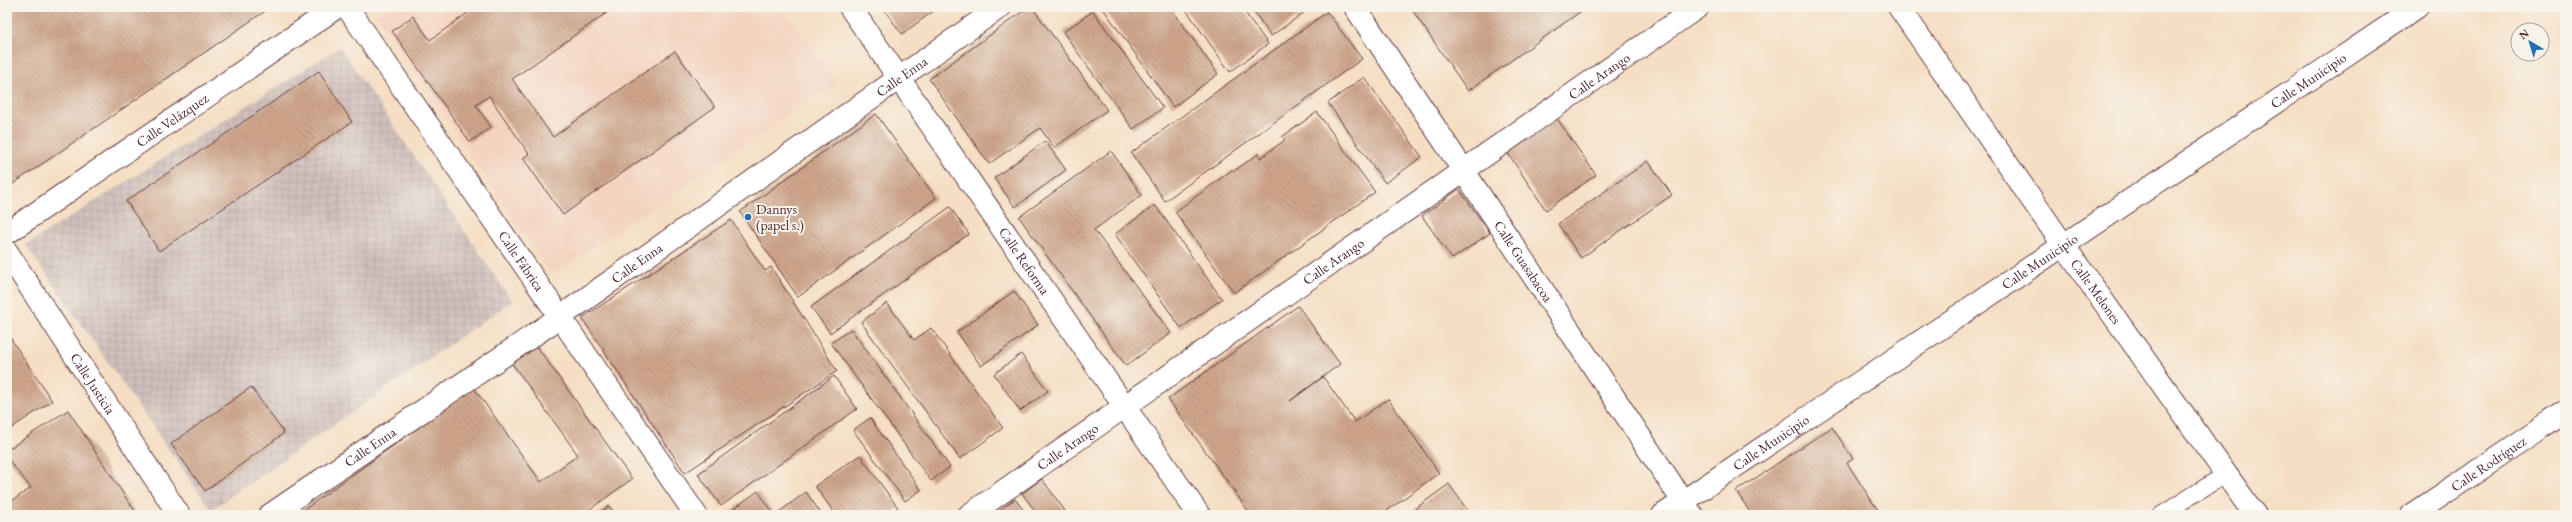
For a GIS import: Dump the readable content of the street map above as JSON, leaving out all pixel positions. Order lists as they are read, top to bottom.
{
  "streets": {
    "street": [
      "Calle Arango",
      "Calle Enna",
      "Calle Municipio",
      "Calle Velázquez",
      "Calle Fábrica",
      "Calle Reforma",
      "Calle Guasabacoa",
      "Calle Melones",
      "Calle Justicia",
      "Calle Rodríguez"
    ]
  },
  "crossings": [
    ["Calle Arango", "Calle Reforma"],
    ["Calle Arango", "Calle Guasabacoa"],
    ["Calle Enna", "Calle Fábrica"],
    ["Calle Enna", "Calle Reforma"],
    ["Calle Municipio", "Calle Guasabacoa"],
    ["Calle Municipio", "Calle Melones"]
  ],
  "places": ["Dannys (papel s.)"],
  "north": "top left"
}
